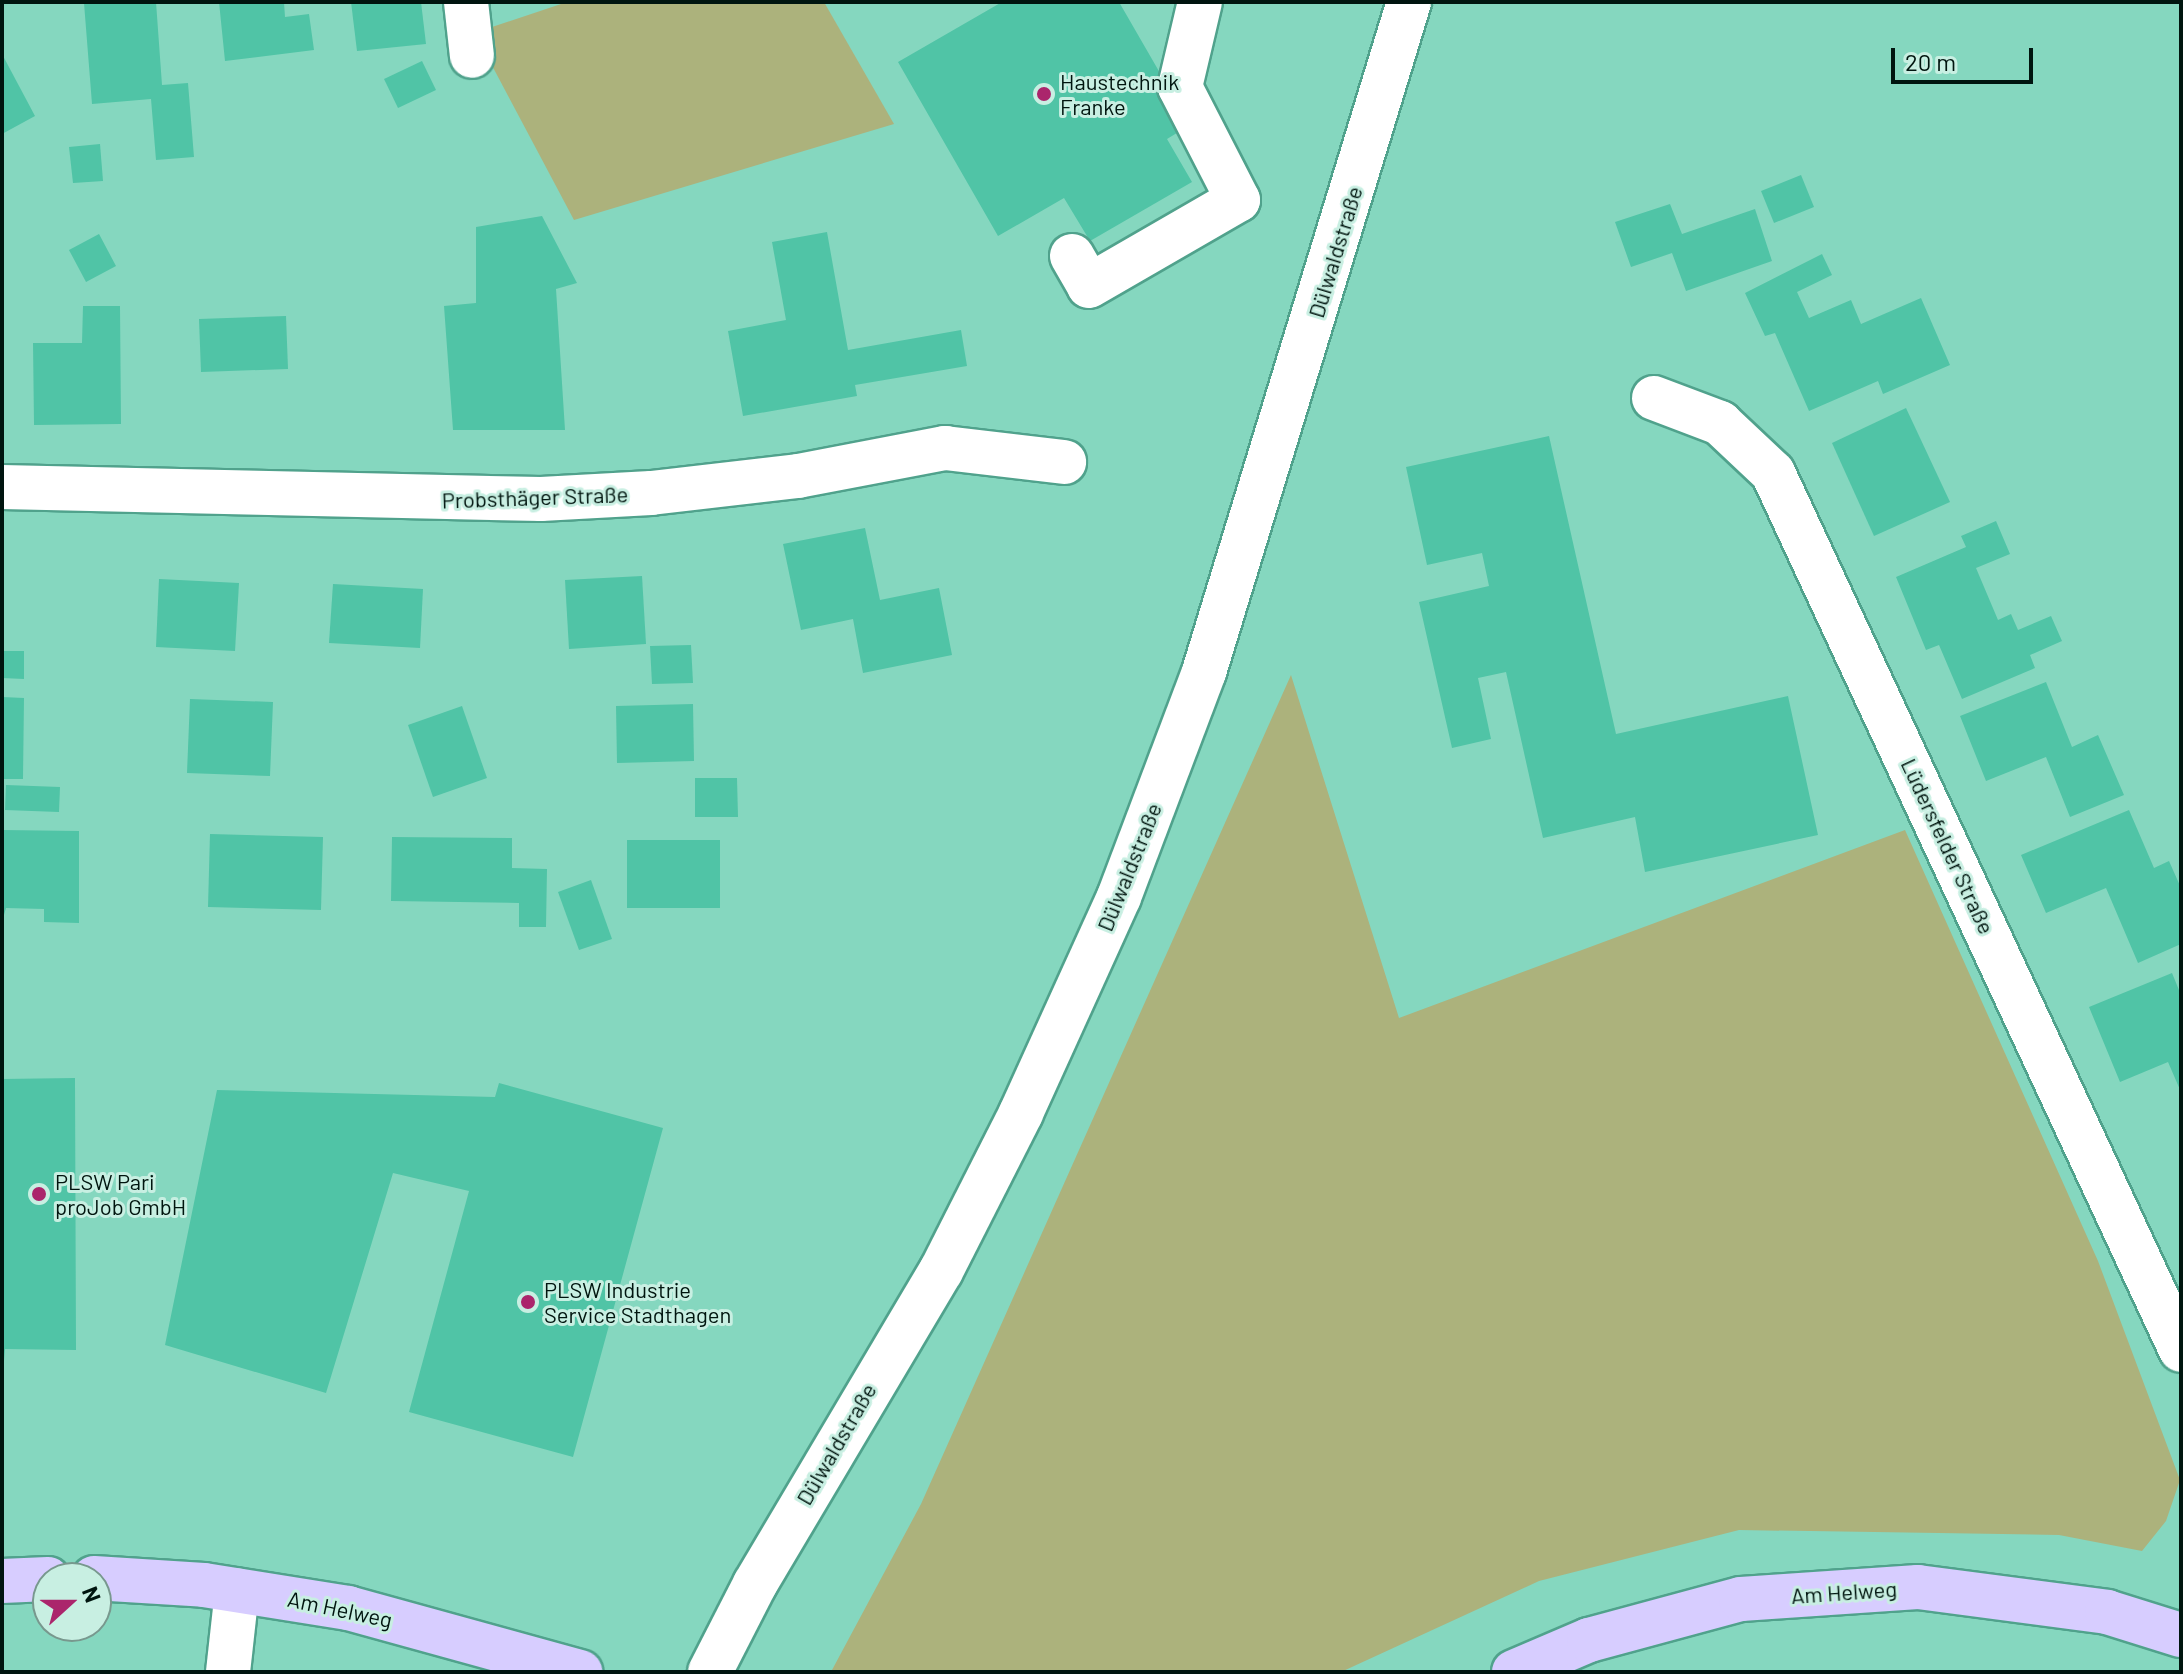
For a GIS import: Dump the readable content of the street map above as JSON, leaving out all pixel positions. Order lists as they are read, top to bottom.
{
  "streets": {
    "main road": ["Am Helweg"],
    "street": ["Dülwaldstraße", "Probsthäger Straße", "Lüdersfelder Straße"]
  },
  "places": ["Haustechnik Franke", "PLSW Pari proJob GmbH", "PLSW Industrie Service Stadthagen"],
  "scale_bar": "20 m",
  "north": "right"
}
